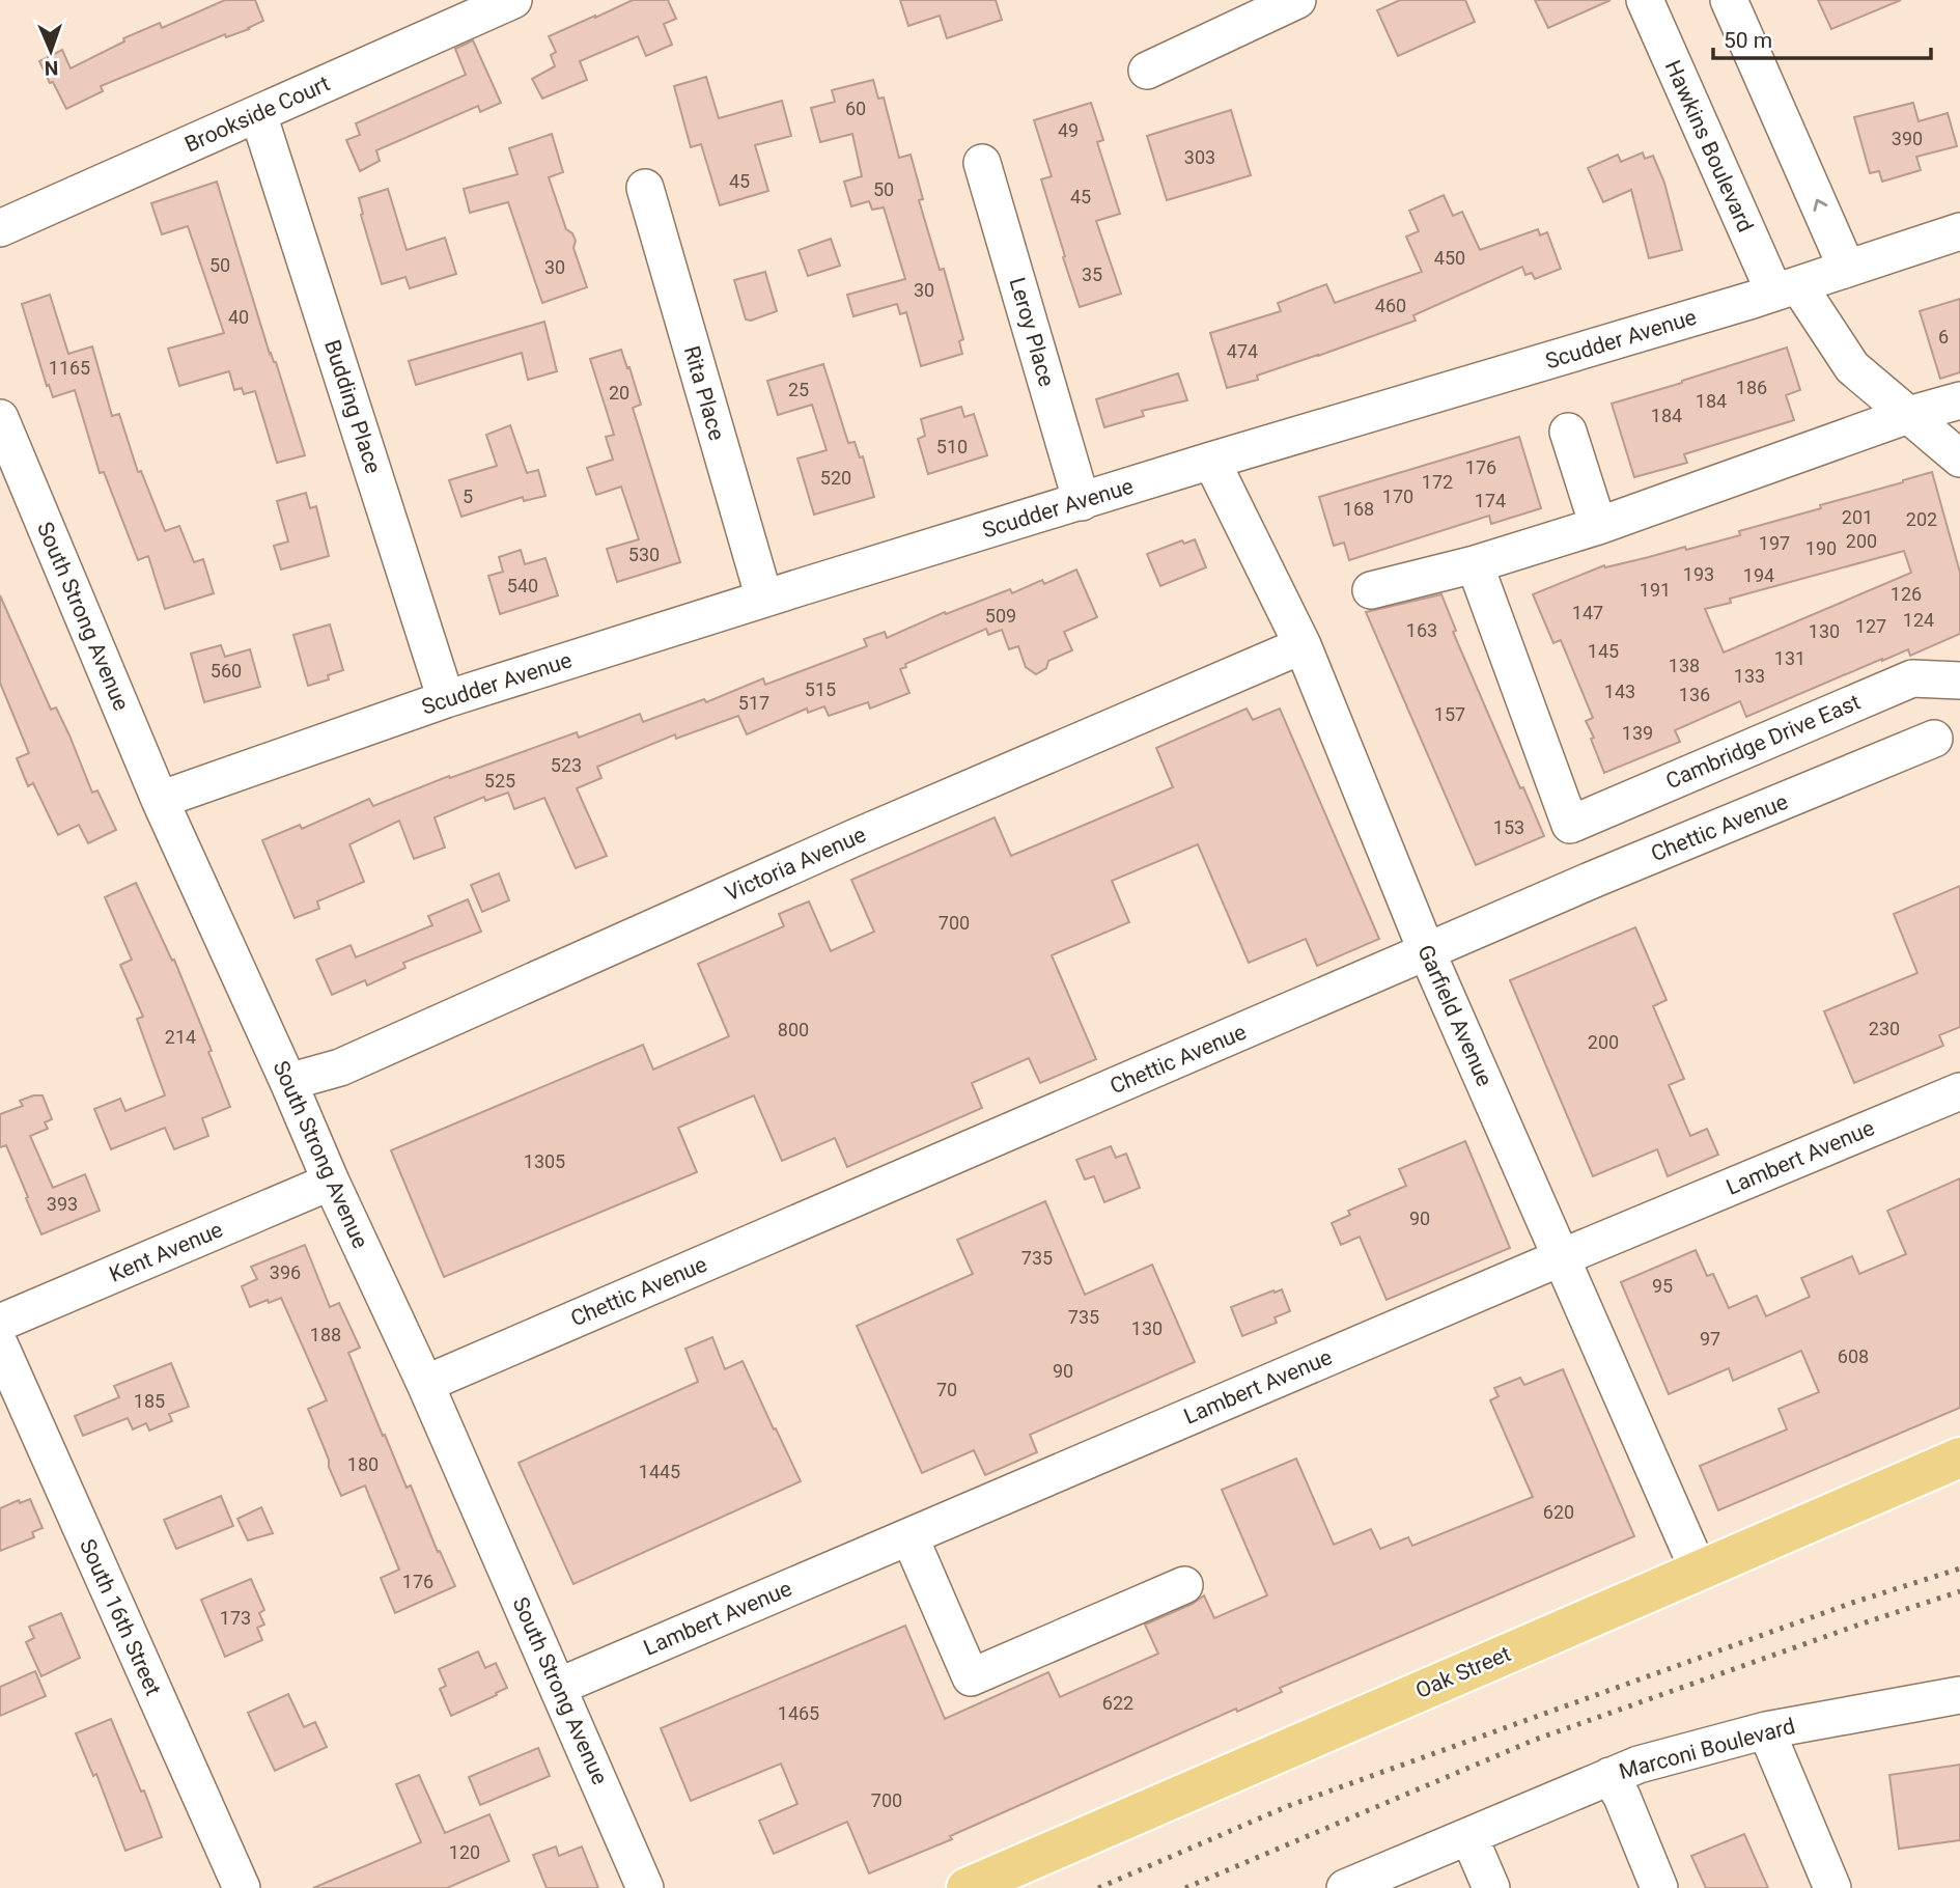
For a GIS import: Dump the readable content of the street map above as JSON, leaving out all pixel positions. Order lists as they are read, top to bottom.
{
  "streets": {
    "main road": ["Oak Street"],
    "street": [
      "Brookside Court",
      "Hawkins Boulevard",
      "Leroy Place",
      "Scudder Avenue",
      "Rita Place",
      "Budding Place",
      "South Strong Avenue",
      "Cambridge Drive East",
      "Chettic Avenue",
      "Victoria Avenue",
      "Garfield Avenue",
      "Lambert Avenue",
      "Kent Avenue",
      "South 16th Street",
      "Marconi Boulevard"
    ]
  },
  "crossings": [
    ["Brookside Court", "Budding Place"],
    ["Hawkins Boulevard", "Scudder Avenue"],
    ["Leroy Place", "Scudder Avenue"],
    ["Scudder Avenue", "Rita Place"],
    ["Scudder Avenue", "Budding Place"],
    ["Scudder Avenue", "South Strong Avenue"],
    ["Scudder Avenue", "Garfield Avenue"],
    ["South Strong Avenue", "Chettic Avenue"],
    ["South Strong Avenue", "Victoria Avenue"],
    ["South Strong Avenue", "Lambert Avenue"],
    ["South Strong Avenue", "Kent Avenue"],
    ["Chettic Avenue", "Garfield Avenue"],
    ["Victoria Avenue", "Garfield Avenue"],
    ["Garfield Avenue", "Lambert Avenue"],
    ["Garfield Avenue", "Oak Street"]
  ],
  "house_numbers": [
    "60",
    "49",
    "390",
    "303",
    "45",
    "50",
    "45",
    "450",
    "50",
    "30",
    "35",
    "30",
    "460",
    "40",
    "6",
    "474",
    "1165",
    "186",
    "25",
    "20",
    "184",
    "184",
    "510",
    "176",
    "520",
    "172",
    "5",
    "170",
    "174",
    "168",
    "201",
    "202",
    "200",
    "197",
    "190",
    "530",
    "193",
    "194",
    "540",
    "191",
    "126",
    "147",
    "509",
    "124",
    "127",
    "163",
    "130",
    "145",
    "131",
    "138",
    "560",
    "133",
    "515",
    "143",
    "136",
    "517",
    "157",
    "139",
    "523",
    "525",
    "153",
    "700",
    "230",
    "800",
    "214",
    "200",
    "1305",
    "393",
    "90",
    "735",
    "396",
    "95",
    "735",
    "130",
    "188",
    "97",
    "608",
    "90",
    "70",
    "185",
    "180",
    "1445",
    "620",
    "176",
    "173",
    "622",
    "1465",
    "700",
    "120"
  ],
  "scale_bar": "50 m",
  "north": "bottom"
}
